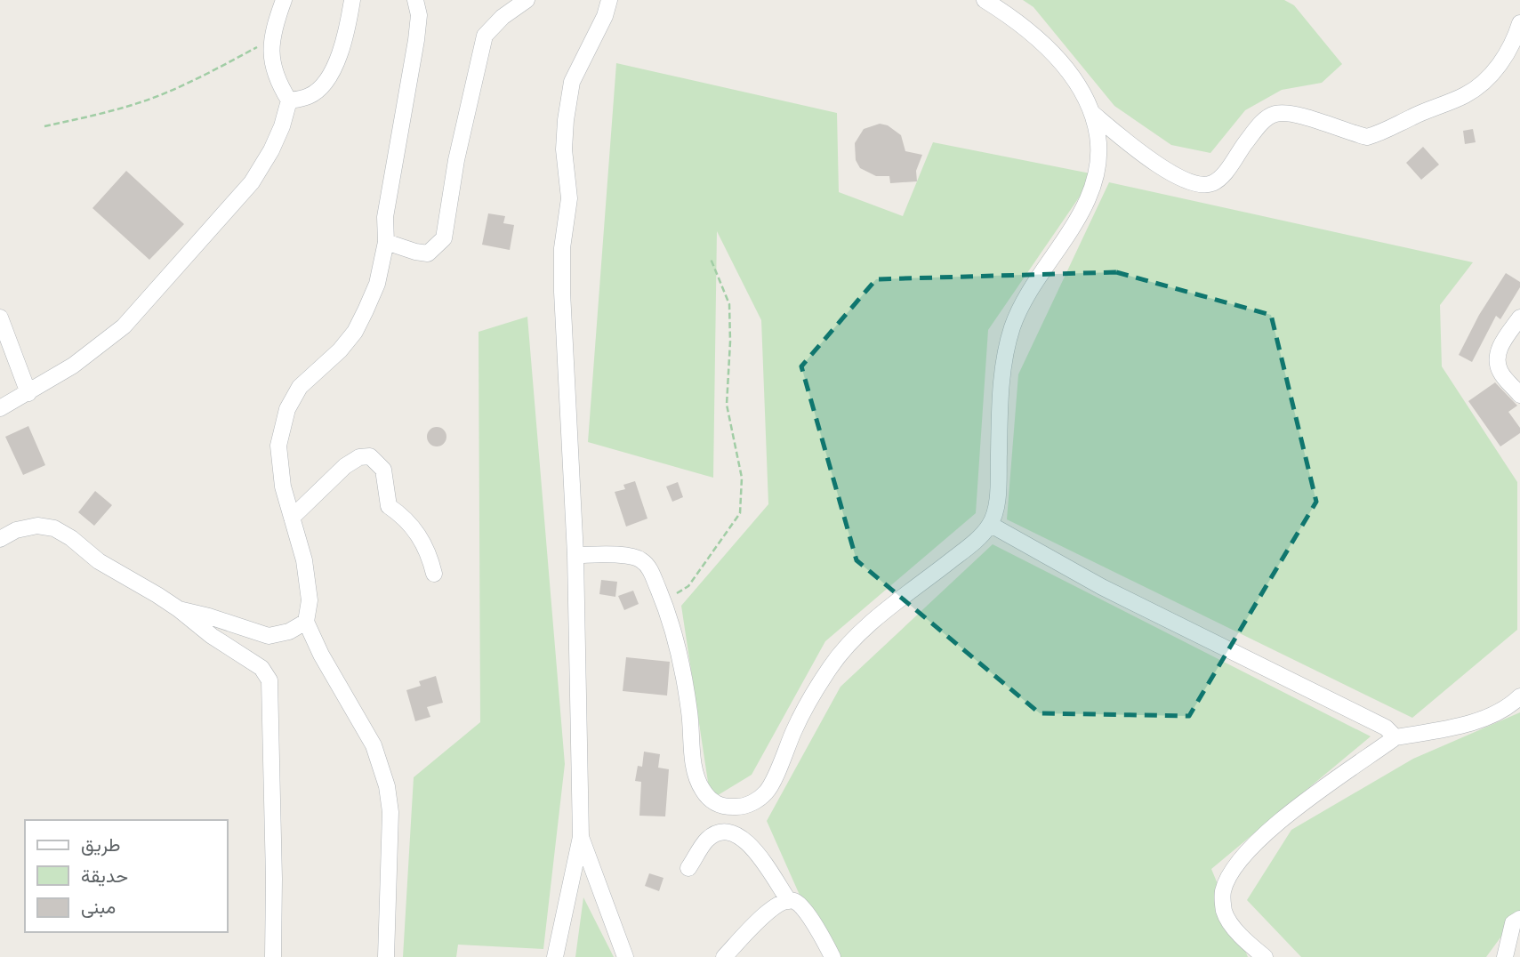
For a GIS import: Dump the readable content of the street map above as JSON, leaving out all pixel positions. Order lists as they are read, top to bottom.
{
  "legend": ["طريق", "حديقة", "مبنى"]
}
